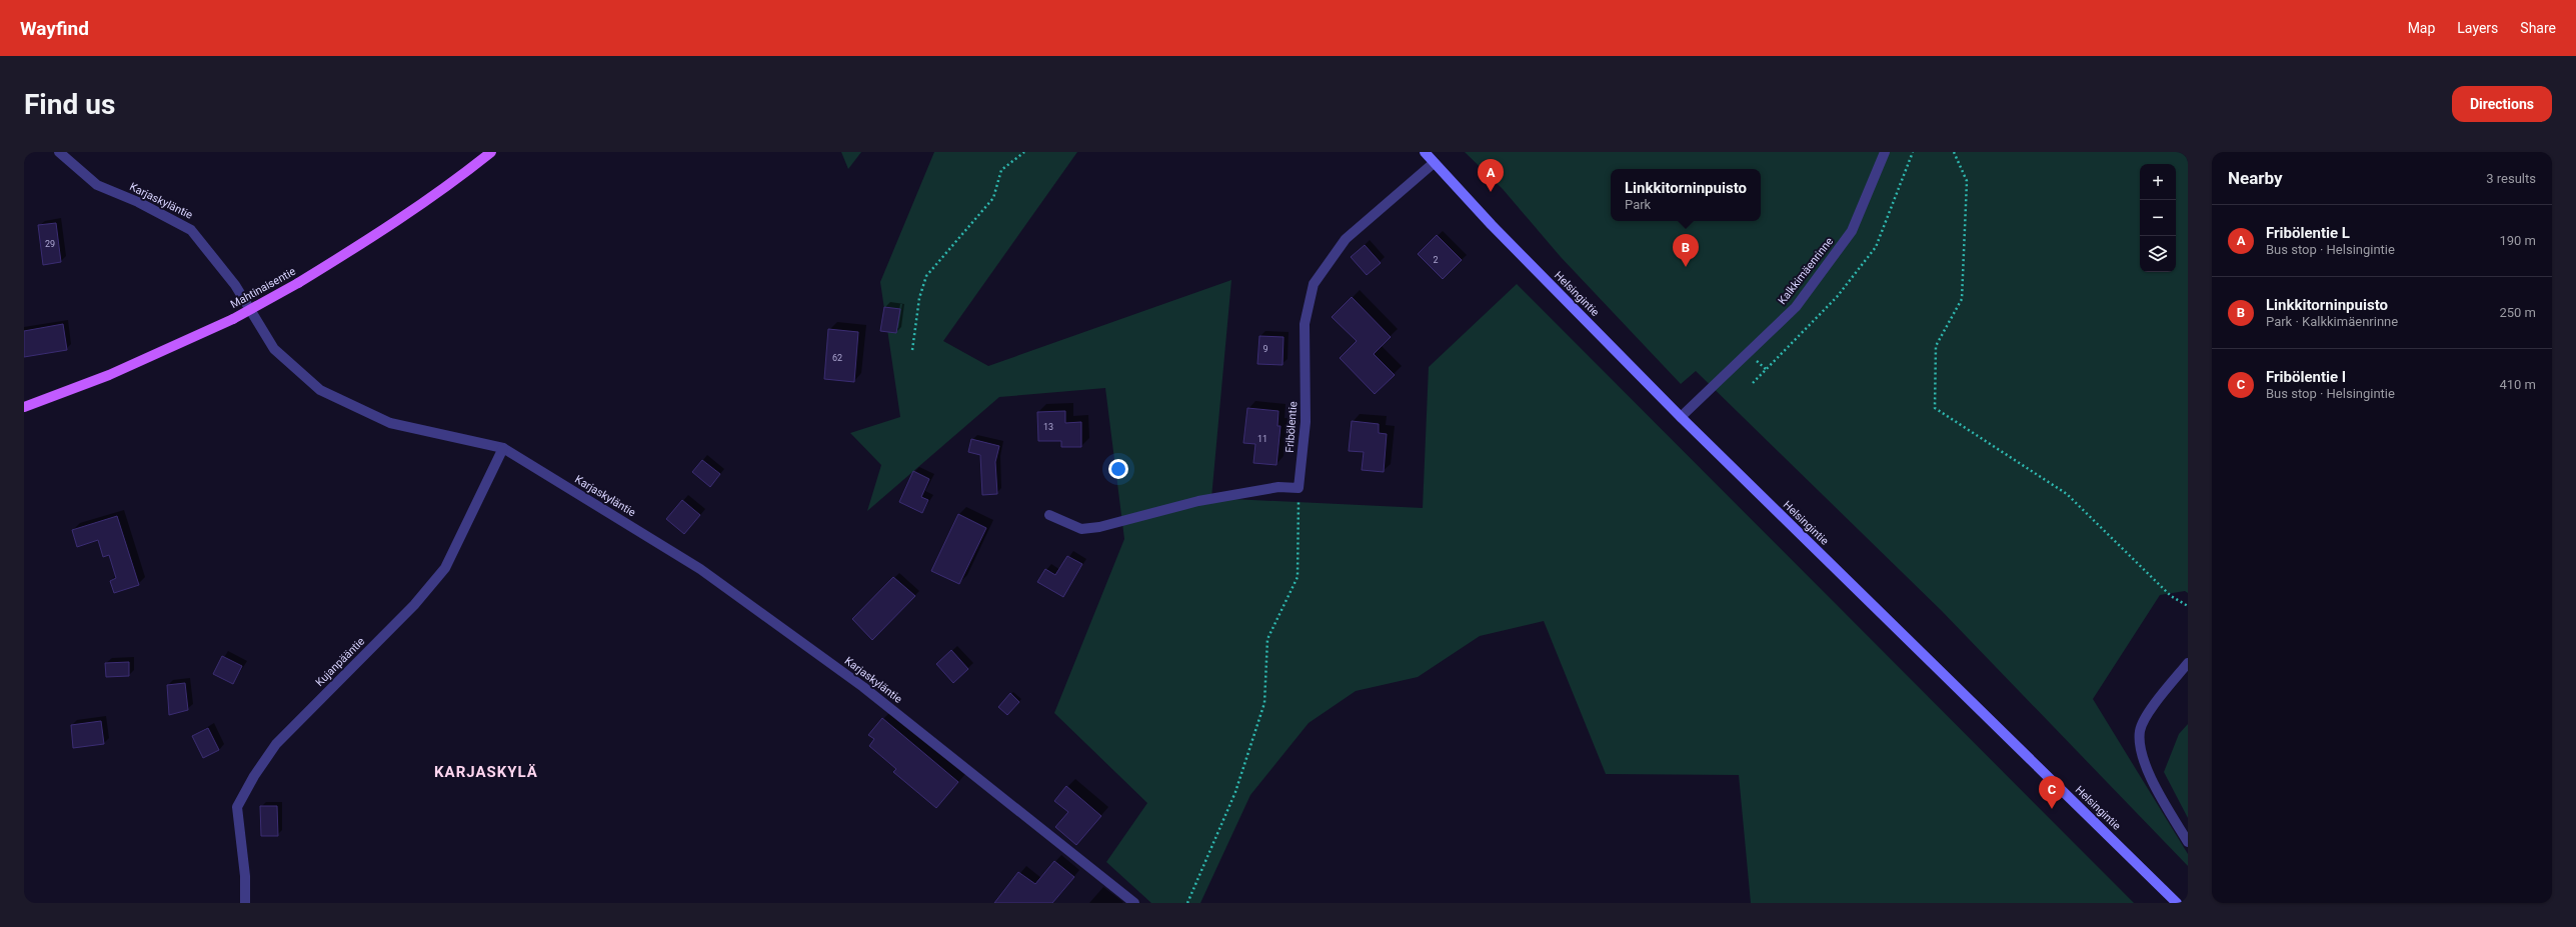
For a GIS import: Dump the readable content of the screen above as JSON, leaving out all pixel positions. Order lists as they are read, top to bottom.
{
  "streets": {
    "main road": ["Mahtinaisentie", "Helsingintie"],
    "street": [
      "Karjaskyläntie",
      "Kalkkimäenrinne",
      "Fribölentie",
      "Kujanpääntie"
    ]
  },
  "crossings": [
    ["Karjaskyläntie", "Kujanpääntie"],
    ["Kalkkimäenrinne", "Helsingintie"],
    ["Helsingintie", "Fribölentie"]
  ],
  "districts": ["KARJASKYLÄ"],
  "house_numbers": [
    "29",
    "2",
    "9",
    "62",
    "13",
    "11"
  ],
  "page": {
    "header": "Wayfind",
    "nav": ["Map", "Layers", "Share"],
    "buttons": "Directions",
    "title": "Find us",
    "heading": ["Nearby", "3 results"],
    "pins": ["A", "B", "C"],
    "map_buttons": ["+", "−"],
    "popup": ["Linkkitorninpuisto", "Park"],
    "list": [
      {
        "mark": "A",
        "name": "Fribölentie L",
        "note": "Bus stop · Helsingintie",
        "value": "190 m"
      },
      {
        "mark": "B",
        "name": "Linkkitorninpuisto",
        "note": "Park · Kalkkimäenrinne",
        "value": "250 m"
      },
      {
        "mark": "C",
        "name": "Fribölentie I",
        "note": "Bus stop · Helsingintie",
        "value": "410 m"
      }
    ]
  }
}
